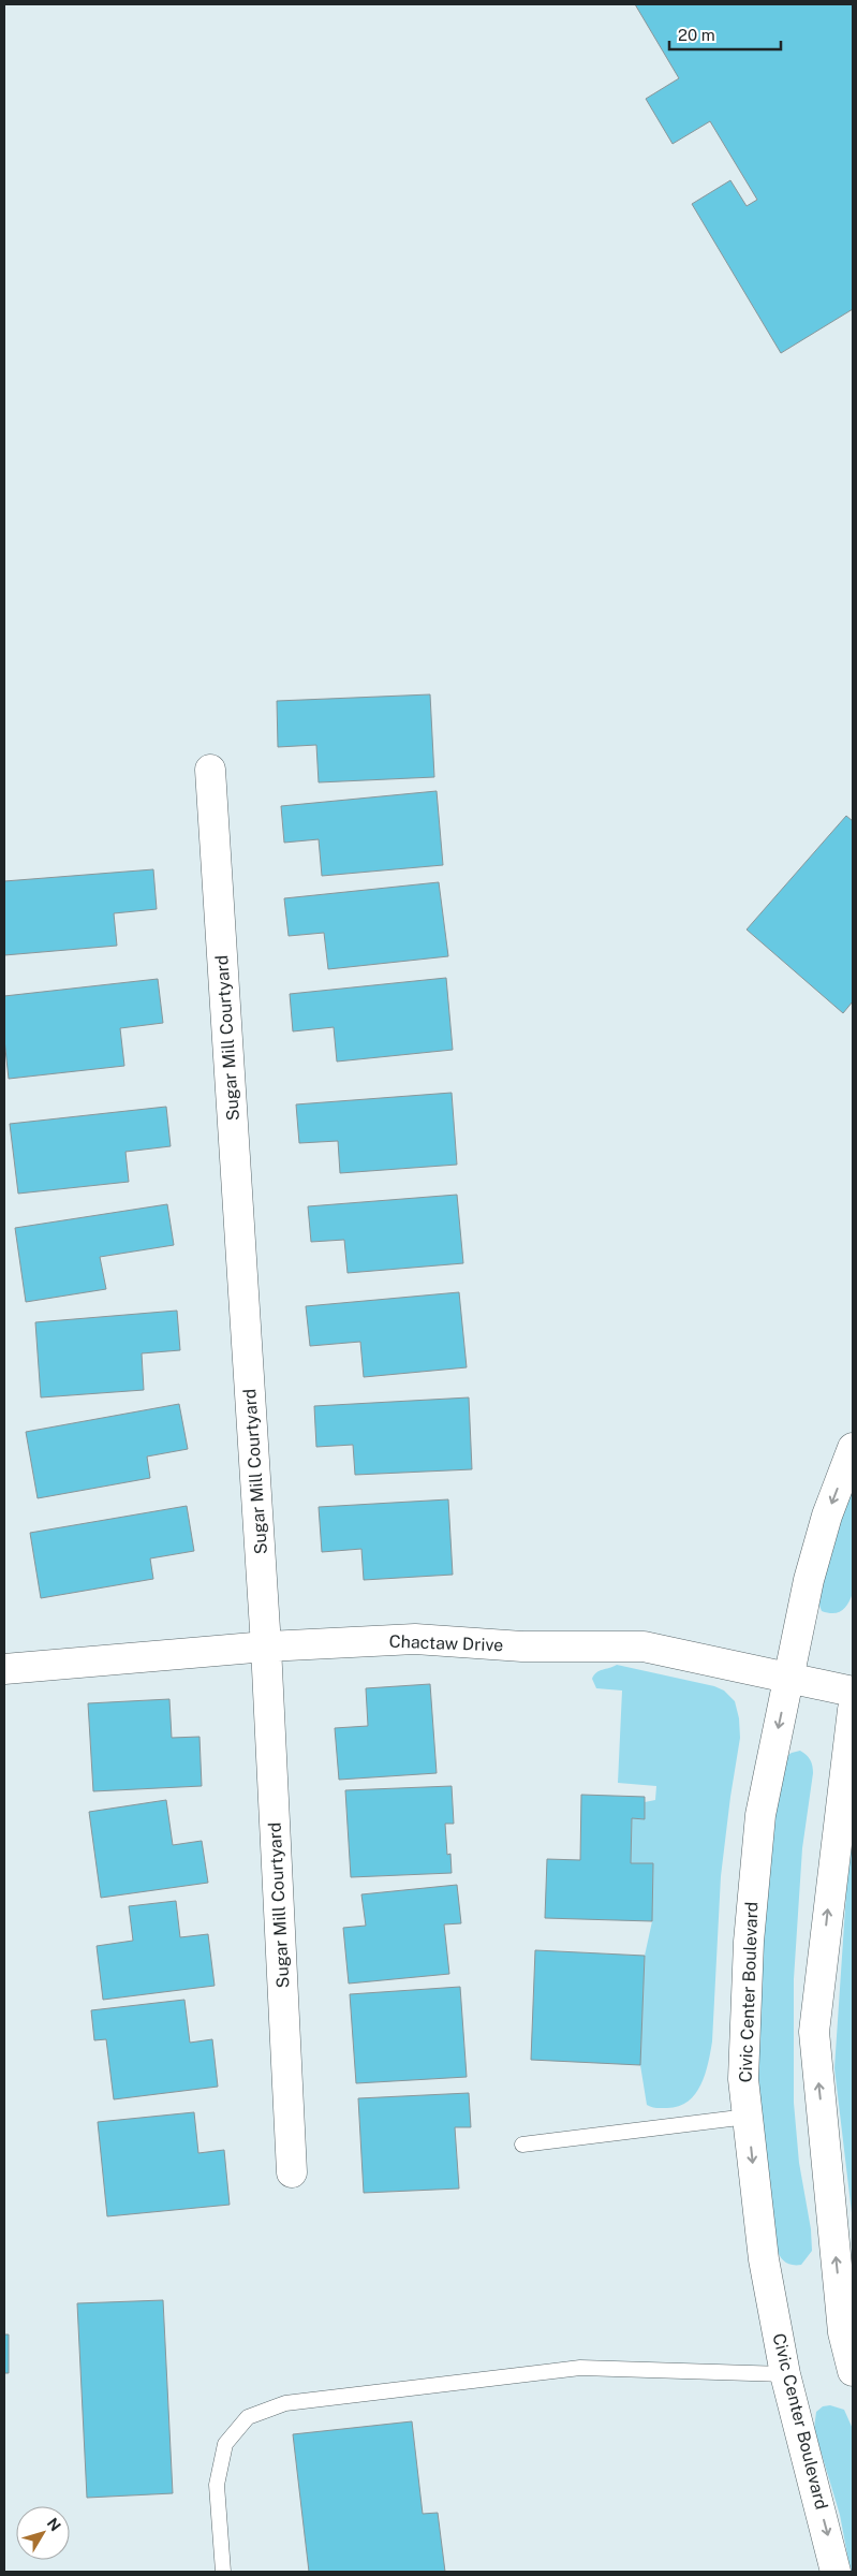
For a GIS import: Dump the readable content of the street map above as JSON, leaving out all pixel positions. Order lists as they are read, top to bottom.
{
  "streets": {
    "street": ["Sugar Mill Courtyard", "Chactaw Drive", "Civic Center Boulevard"]
  },
  "crossings": [
    ["Sugar Mill Courtyard", "Chactaw Drive"],
    ["Chactaw Drive", "Civic Center Boulevard"]
  ],
  "scale_bar": "20 m",
  "north": "top right"
}
